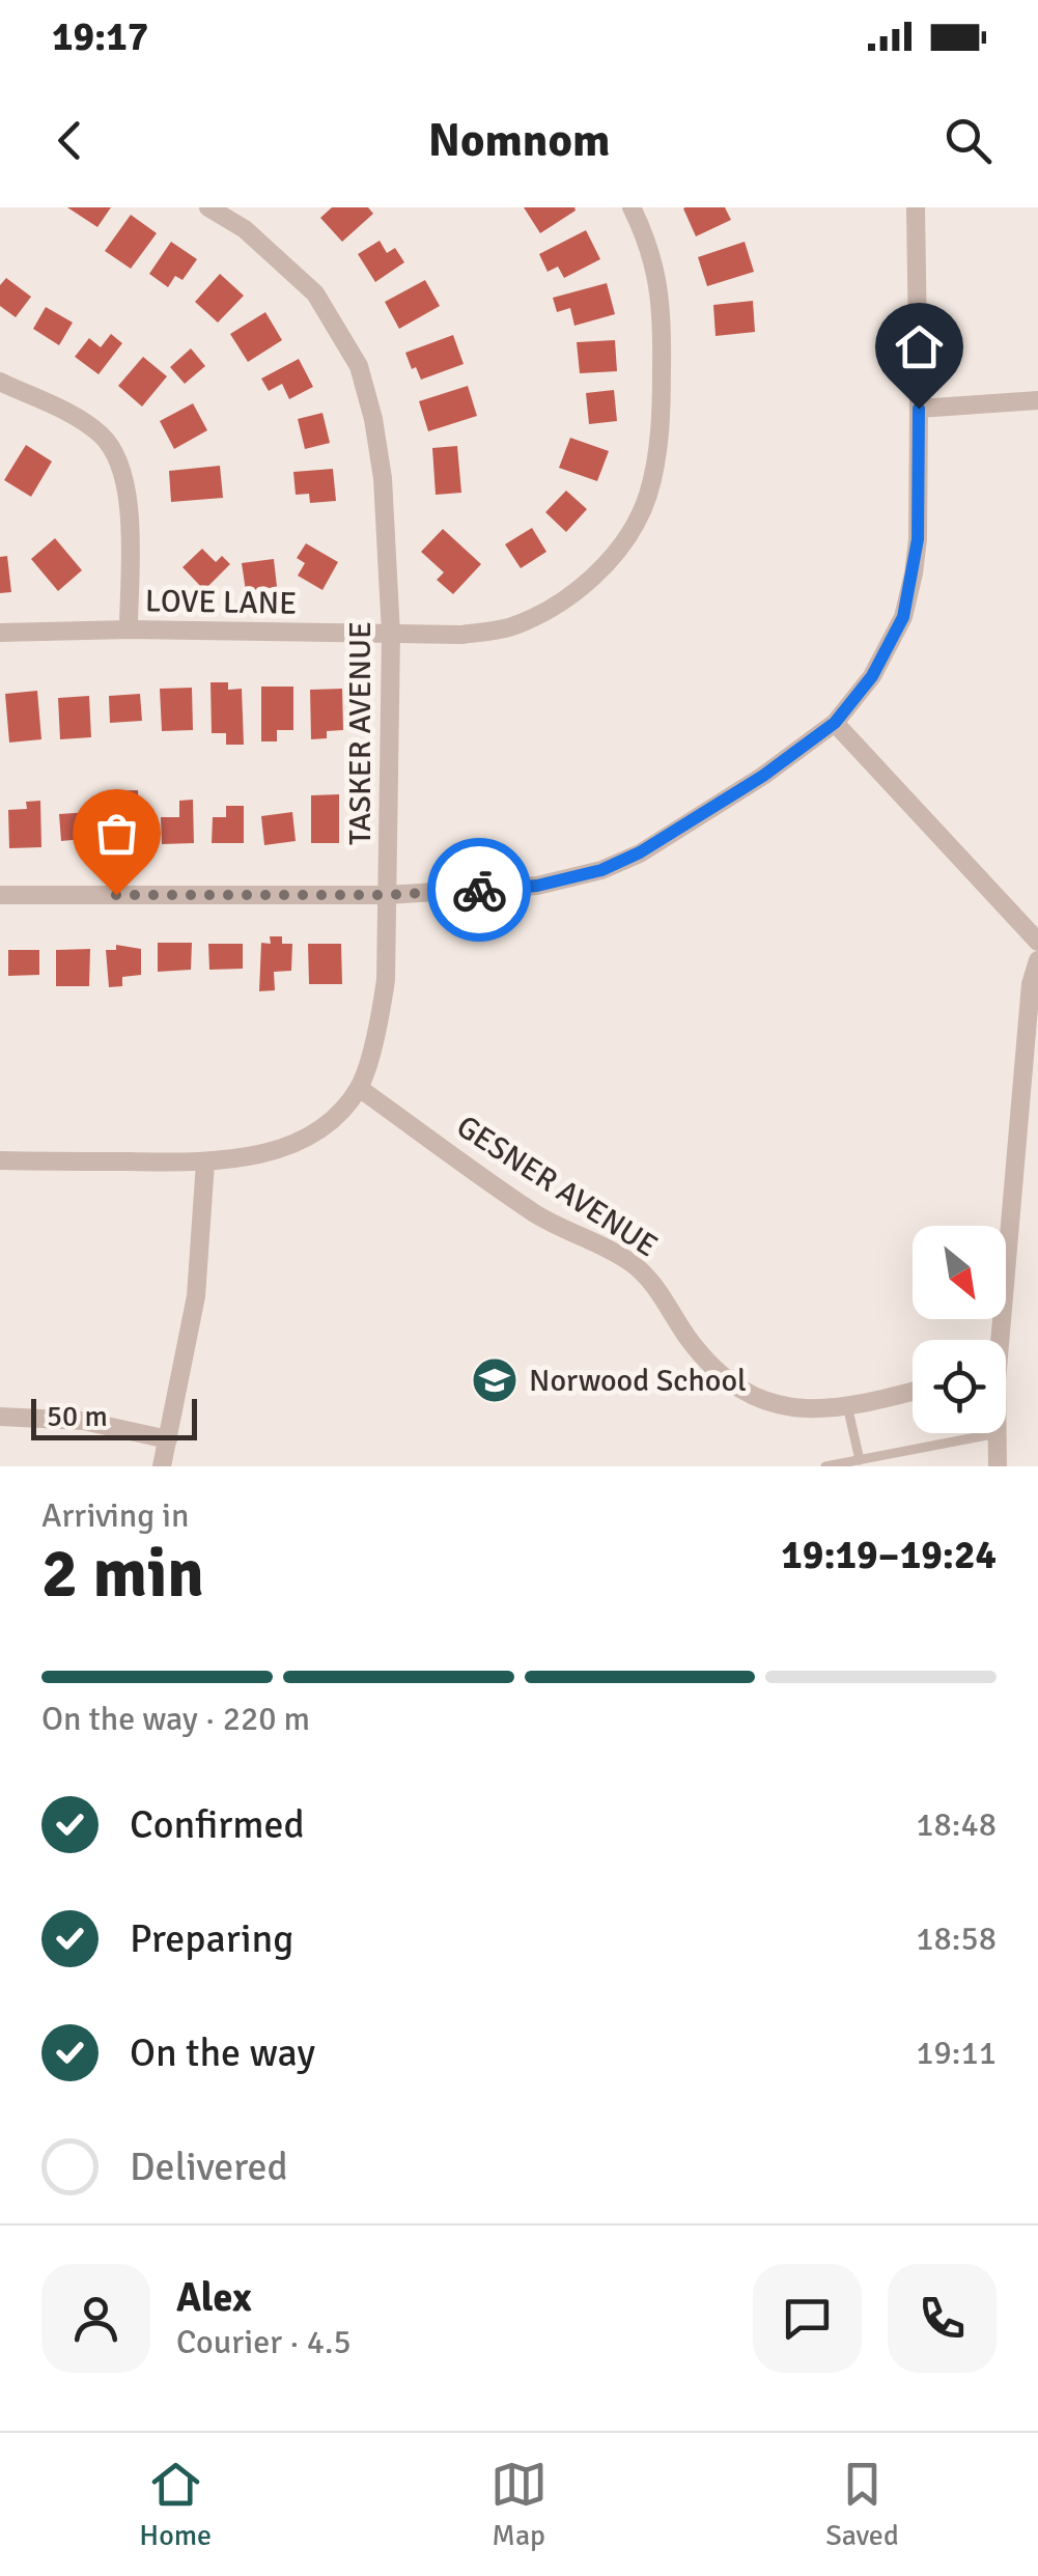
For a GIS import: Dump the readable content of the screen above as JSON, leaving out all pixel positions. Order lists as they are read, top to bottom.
{
  "streets": {
    "street": ["LOVE LANE", "TASKER AVENUE", "GESNER AVENUE"]
  },
  "crossings": [
    ["LOVE LANE", "TASKER AVENUE"],
    ["TASKER AVENUE", "GESNER AVENUE"]
  ],
  "places": {
    "school or university": ["Norwood School"]
  },
  "scale_bar": "50 m",
  "north": "bottom right",
  "page": {
    "status": "19:17",
    "header": "Nomnom",
    "scale": "50 m",
    "heading": ["2 min", "Arriving in", "19:19–19:24"],
    "panel": ["Alex", "Courier · 4.5"],
    "bar": "On the way · 220 m",
    "list": [
      ["Confirmed", "18:48"],
      ["Preparing", "18:58"],
      ["On the way", "19:11"],
      "Delivered"
    ],
    "tabs": ["Home", "Map", "Saved"]
  }
}
